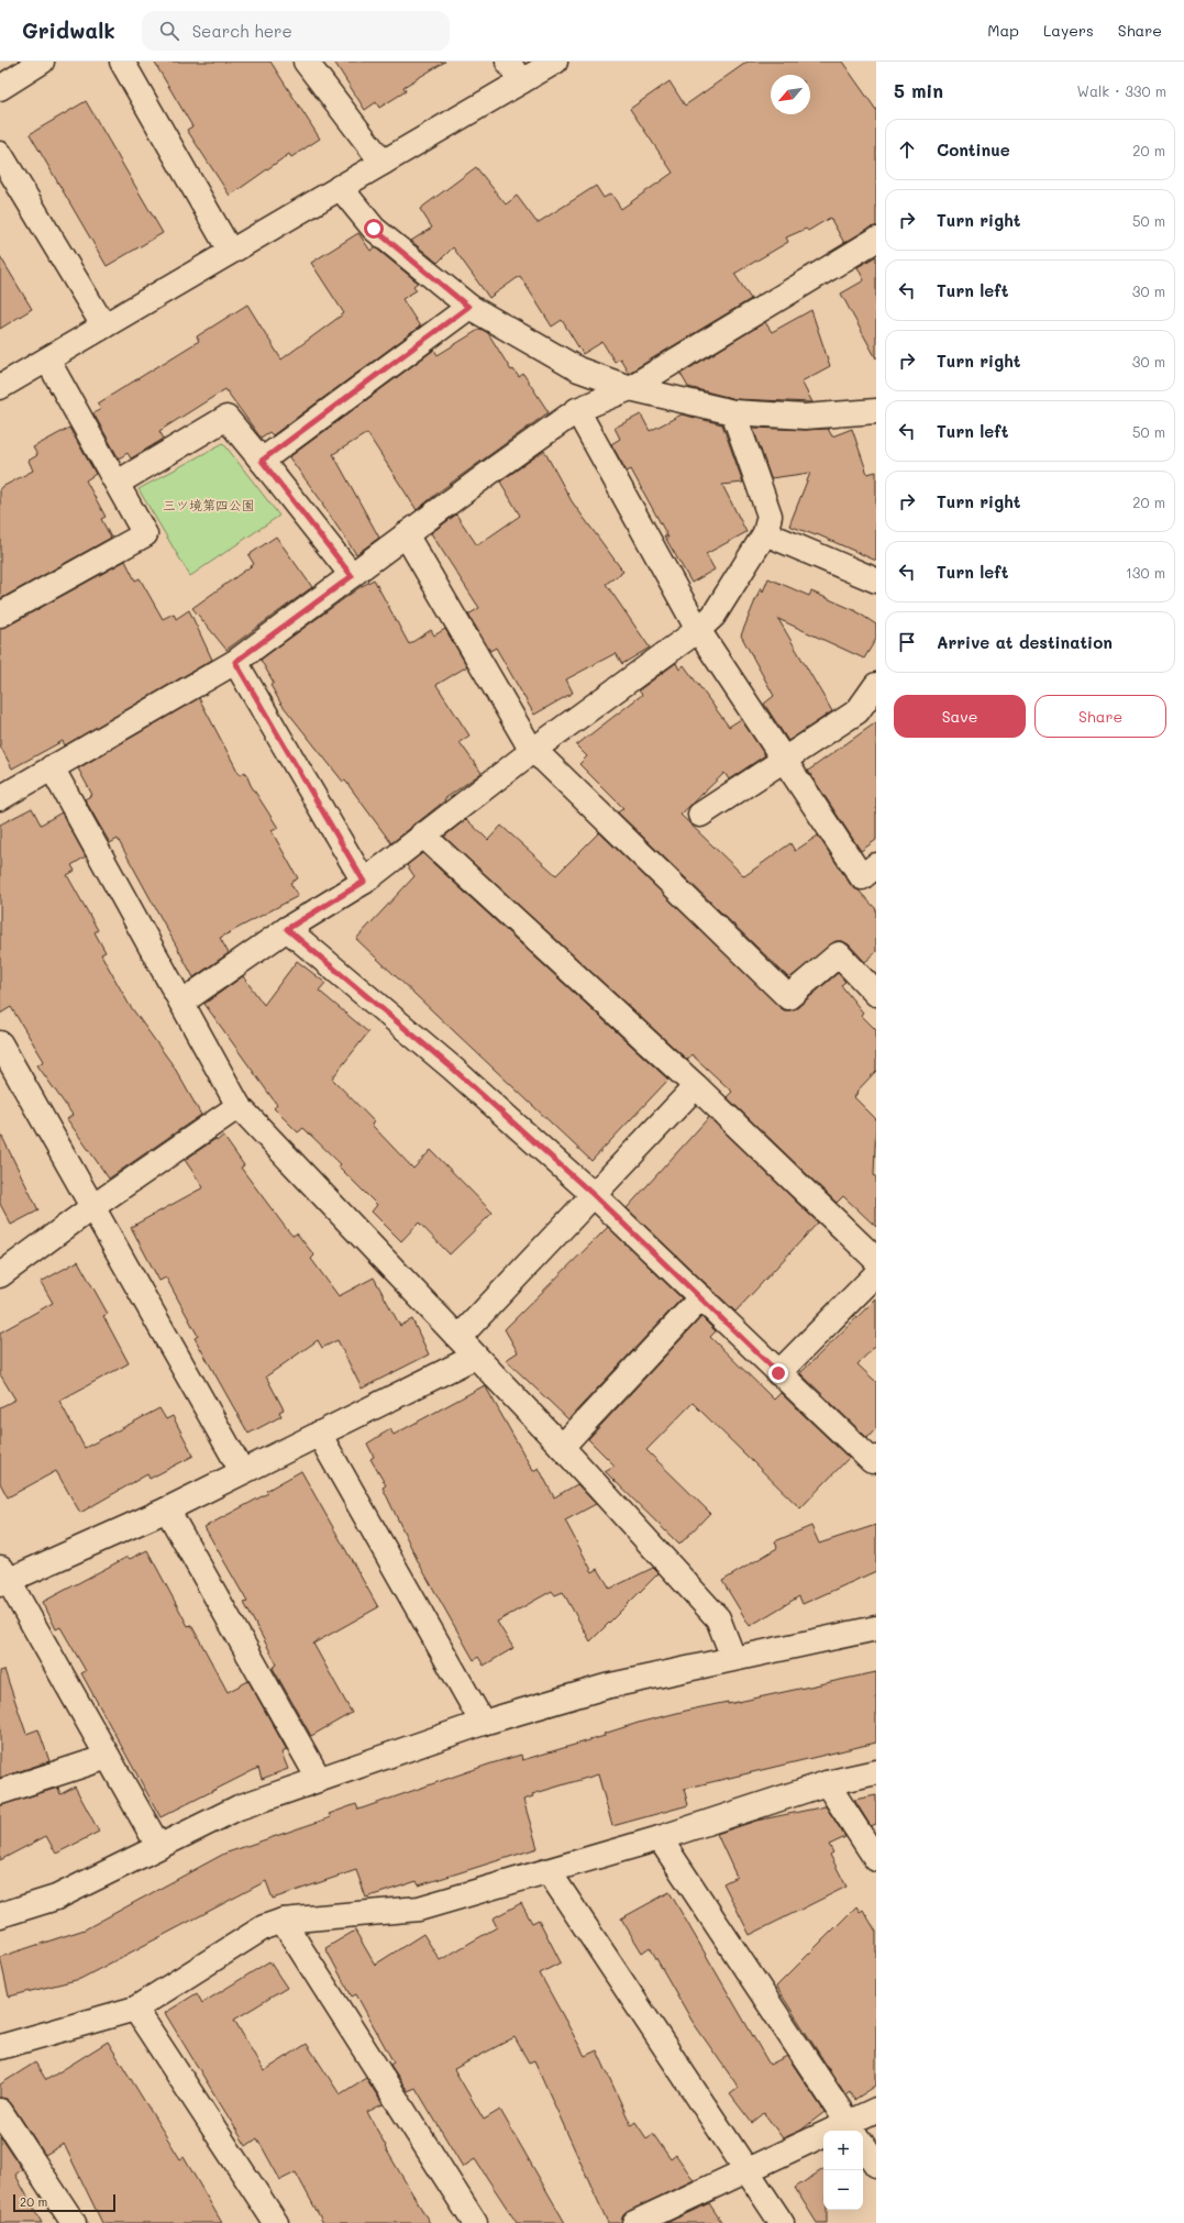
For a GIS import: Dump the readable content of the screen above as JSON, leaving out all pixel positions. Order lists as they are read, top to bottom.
{
  "parks": ["三ツ境第四公園"],
  "scale_bar": "20 m",
  "north": "bottom left",
  "page": {
    "header": "Gridwalk",
    "search": "Search here",
    "nav": ["Map", "Layers", "Share"],
    "heading": ["5 min", "Walk · 330 m"],
    "list": [
      ["Continue", "20 m"],
      ["Turn right", "50 m"],
      ["Turn left", "30 m"],
      ["Turn right", "30 m"],
      ["Turn left", "50 m"],
      ["Turn right", "20 m"],
      ["Turn left", "130 m"],
      "Arrive at destination"
    ],
    "buttons": ["Save", "Share"],
    "map_buttons": ["+", "−"],
    "scale": "20 m"
  }
}
